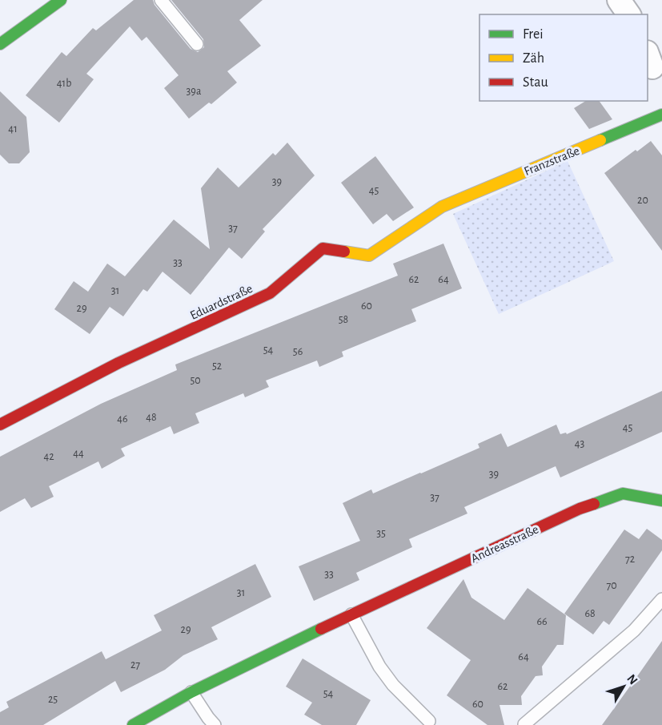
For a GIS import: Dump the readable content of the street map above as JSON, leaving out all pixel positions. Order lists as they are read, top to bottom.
{
  "streets": {
    "street": ["Franzstraße", "Eduardstraße", "Andreasstraße"]
  },
  "crossings": [
    ["Franzstraße", "Eduardstraße"]
  ],
  "house_numbers": [
    "41b",
    "39a",
    "41",
    "39",
    "45",
    "20",
    "37",
    "33",
    "62",
    "64",
    "31",
    "60",
    "29",
    "58",
    "54",
    "56",
    "52",
    "50",
    "48",
    "46",
    "45",
    "43",
    "44",
    "42",
    "39",
    "37",
    "35",
    "72",
    "33",
    "70",
    "31",
    "68",
    "66",
    "29",
    "64",
    "27",
    "62",
    "54",
    "25",
    "60"
  ],
  "legend": ["Frei", "Zäh", "Stau"],
  "north": "top right"
}
